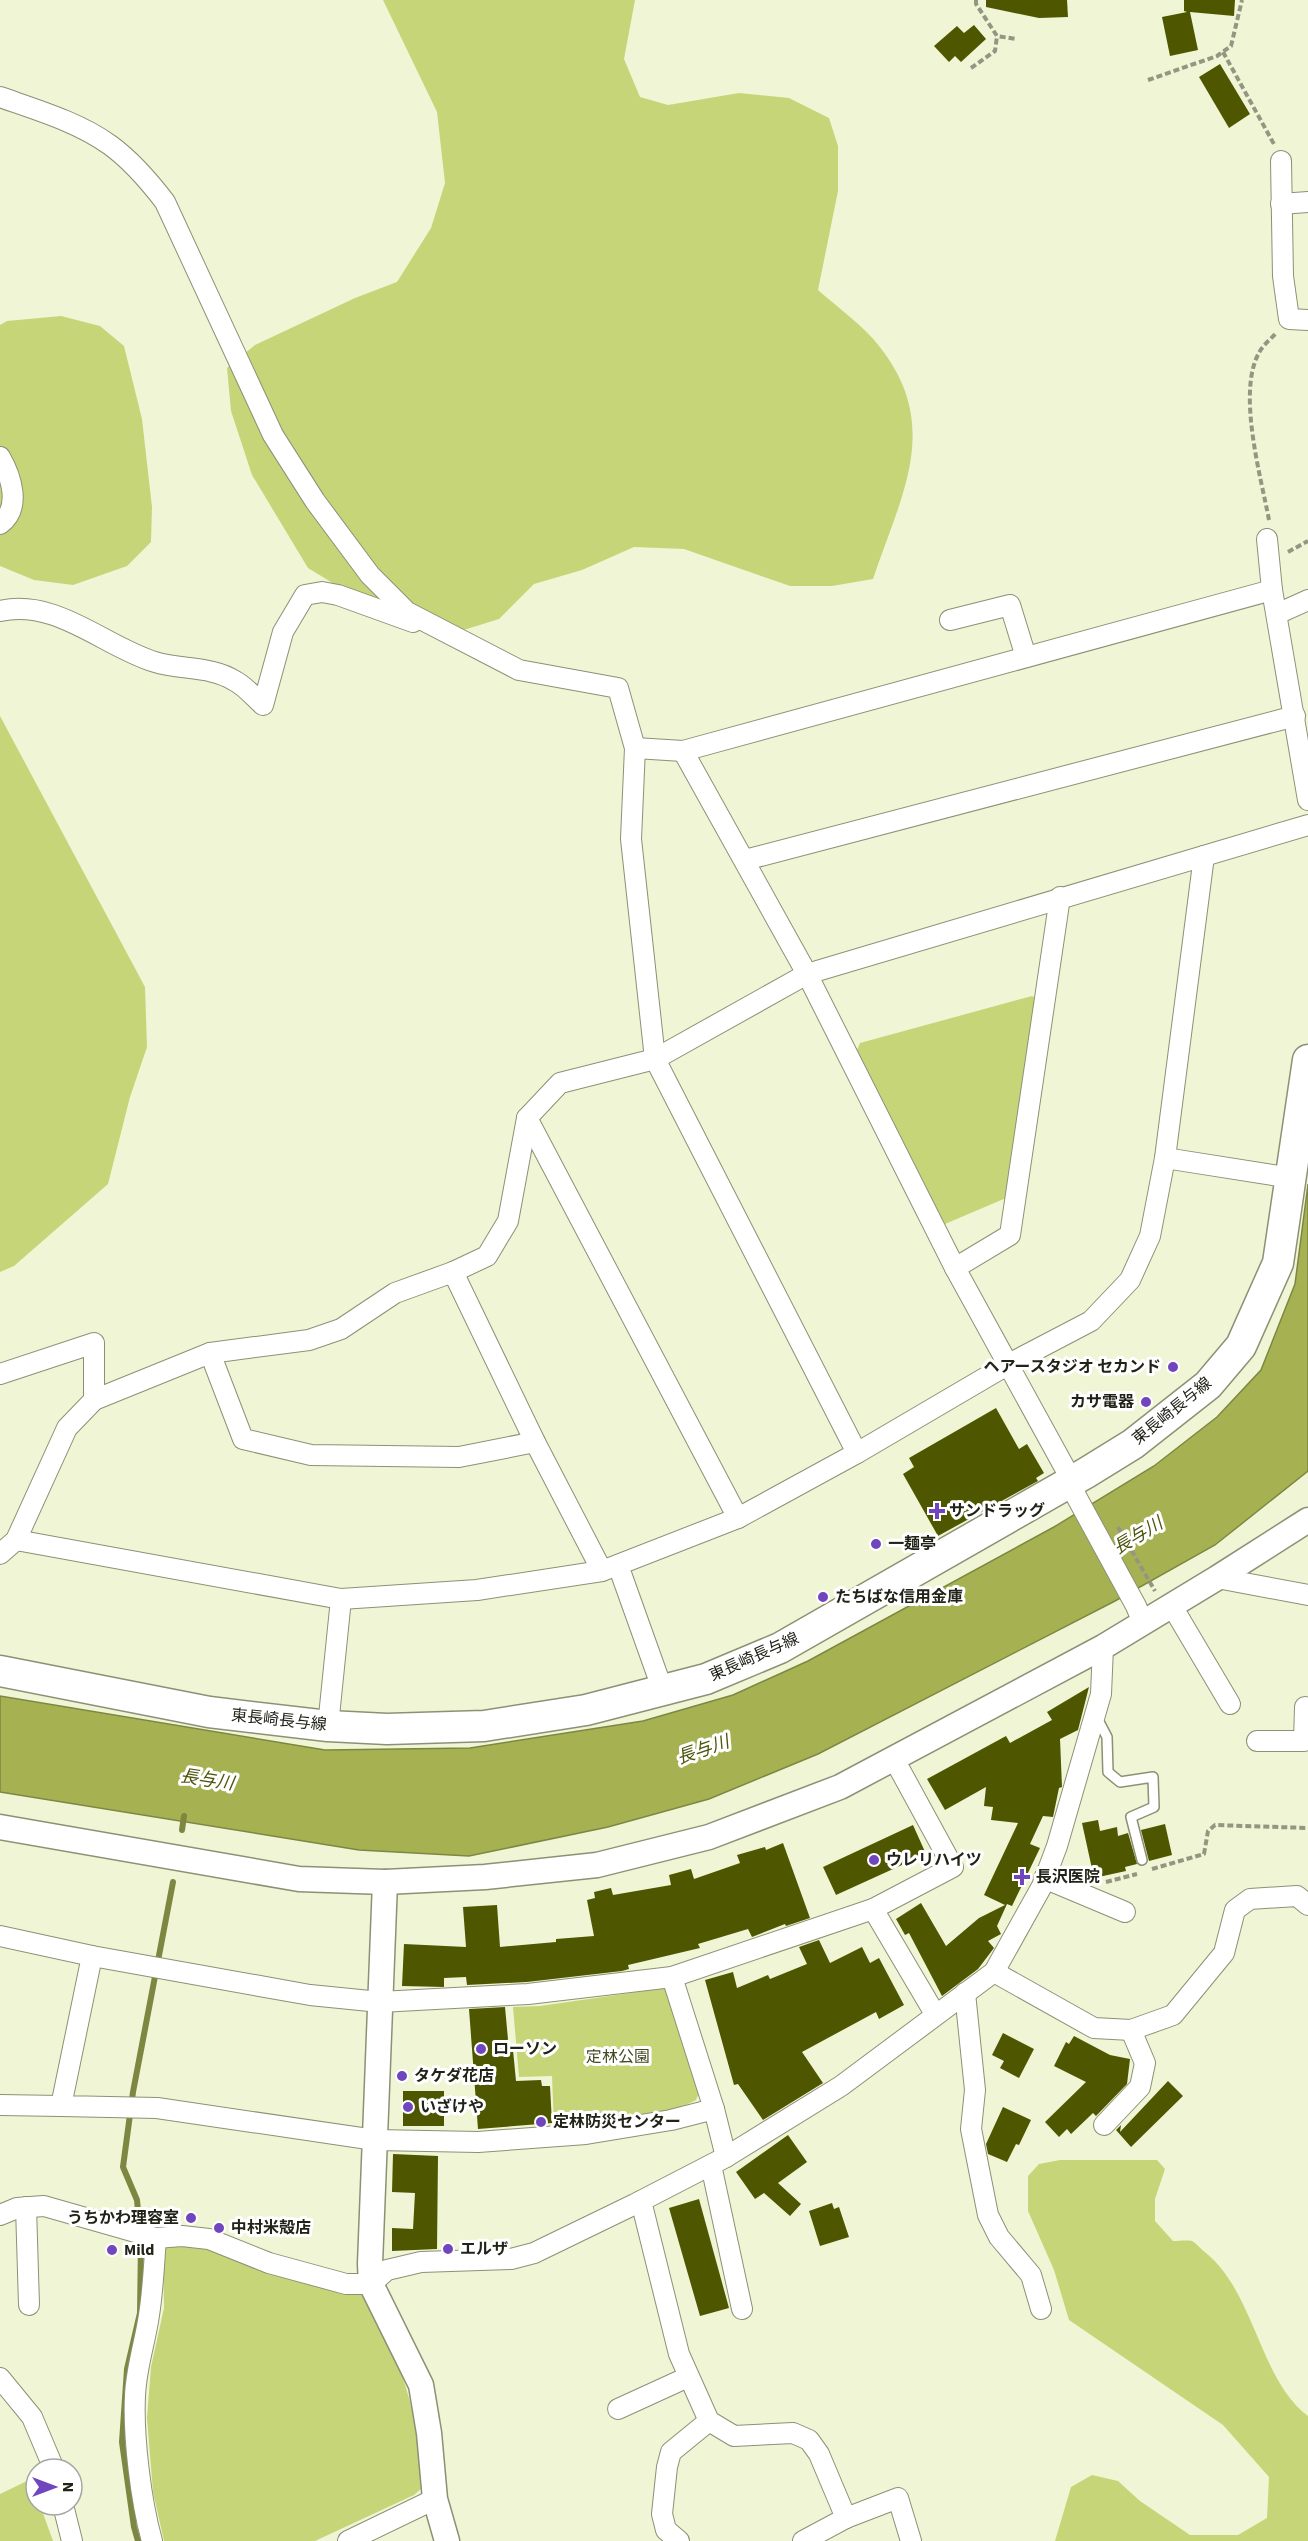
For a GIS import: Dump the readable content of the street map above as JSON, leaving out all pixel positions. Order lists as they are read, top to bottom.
{
  "streets": {
    "main road": ["東長崎長与線"]
  },
  "water": ["長与川"],
  "parks": ["定林公園"],
  "places": {
    "other": [
      "ヘアースタジオ セカンド",
      "カサ電器",
      "一麺亭",
      "たちばな信用金庫",
      "ウレリハイツ",
      "ローソン",
      "タケダ花店",
      "いざけや",
      "定林防災センター",
      "うちかわ理容室",
      "中村米殻店",
      "エルザ",
      "Mild"
    ],
    "health": ["サンドラッグ", "長沢医院"]
  },
  "north": "right"
}
